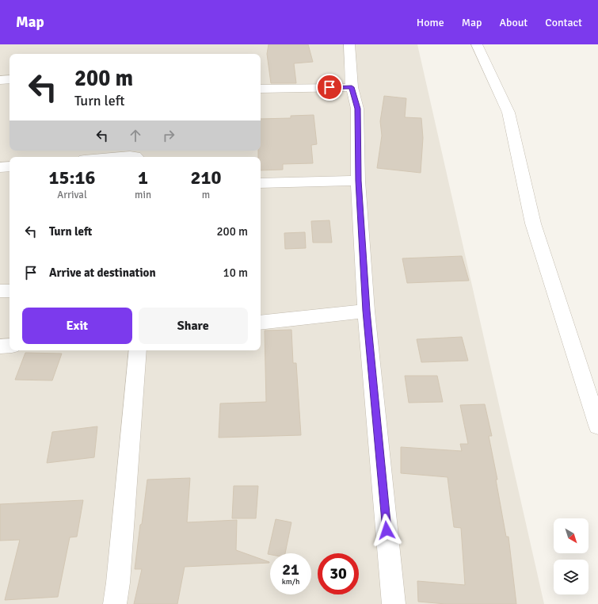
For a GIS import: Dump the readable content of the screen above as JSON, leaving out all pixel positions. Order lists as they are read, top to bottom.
{
  "north": "bottom right",
  "page": {
    "header": "Map",
    "nav": [
      "Home",
      "Map",
      "About",
      "Contact"
    ],
    "turn": ["200 m", "Turn left"],
    "eta": [
      "15:16",
      "Arrival",
      "1",
      "min",
      "210",
      "m"
    ],
    "list": [
      {
        "name": "Turn left",
        "value": "200 m"
      },
      {
        "name": "Arrive at destination",
        "value": "10 m"
      }
    ],
    "buttons": ["Exit", "Share"],
    "speed": "21 km/h",
    "limit": "30"
  }
}
